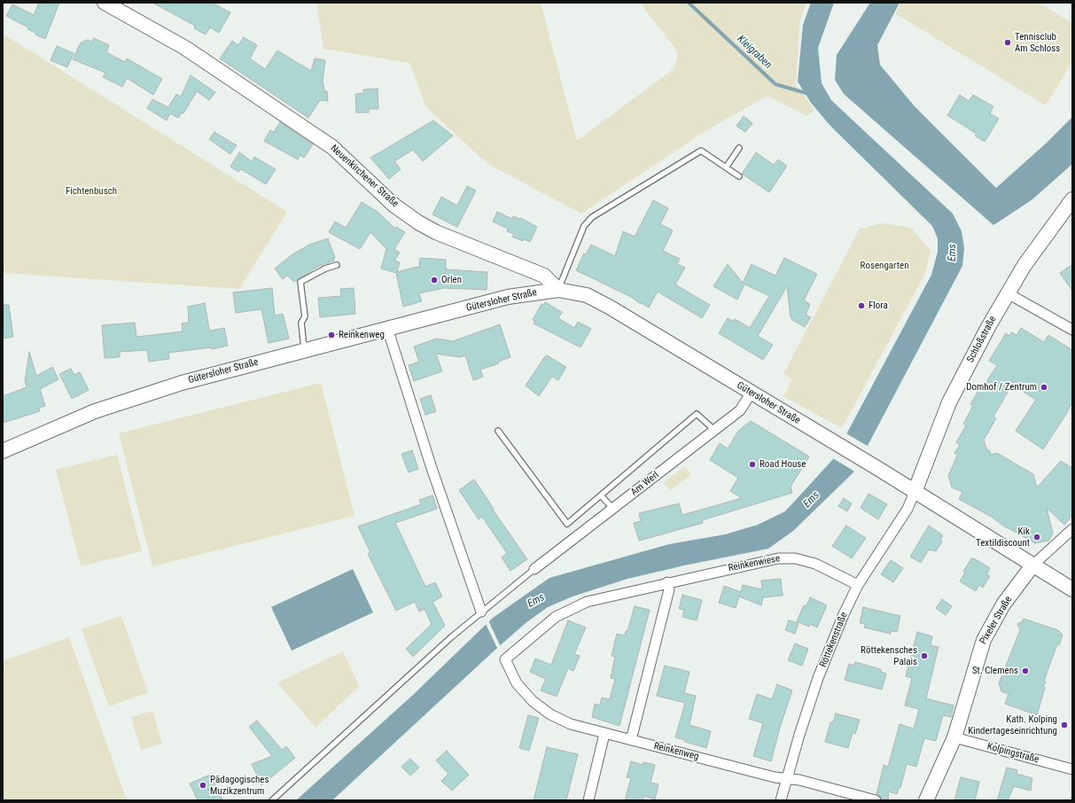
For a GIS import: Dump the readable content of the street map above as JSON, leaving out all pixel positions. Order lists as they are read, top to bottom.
{
  "streets": {
    "main road": [
      "Neuenkirchener Straße",
      "Gütersloher Straße",
      "Schloßstraße",
      "Pixeler Straße"
    ],
    "street": [
      "Am Werl",
      "Reinkenwiese",
      "Röttekenstraße",
      "Reinkenweg",
      "Kolpingstraße"
    ]
  },
  "crossings": [
    ["Neuenkirchener Straße", "Gütersloher Straße"],
    ["Gütersloher Straße", "Schloßstraße"],
    ["Gütersloher Straße", "Am Werl"],
    ["Gütersloher Straße", "Pixeler Straße"],
    ["Gütersloher Straße", "Röttekenstraße"],
    ["Schloßstraße", "Röttekenstraße"],
    ["Reinkenwiese", "Röttekenstraße"],
    ["Reinkenwiese", "Reinkenweg"],
    ["Pixeler Straße", "Kolpingstraße"],
    ["Röttekenstraße", "Reinkenweg"]
  ],
  "water": ["Kleigraben", "Ems"],
  "parks": ["Fichtenbusch", "Rosengarten"],
  "places": [
    "Tennisclub Am Schloss",
    "Orlen",
    "Flora",
    "Reinkenweg",
    "Domhof / Zentrum",
    "Road House",
    "Kik Textildiscount",
    "Röttekensches Palais",
    "St. Clemens",
    "Kath. Kolping Kindertageseinrichtung",
    "Pädagogisches Muzikzentrum"
  ]
}
